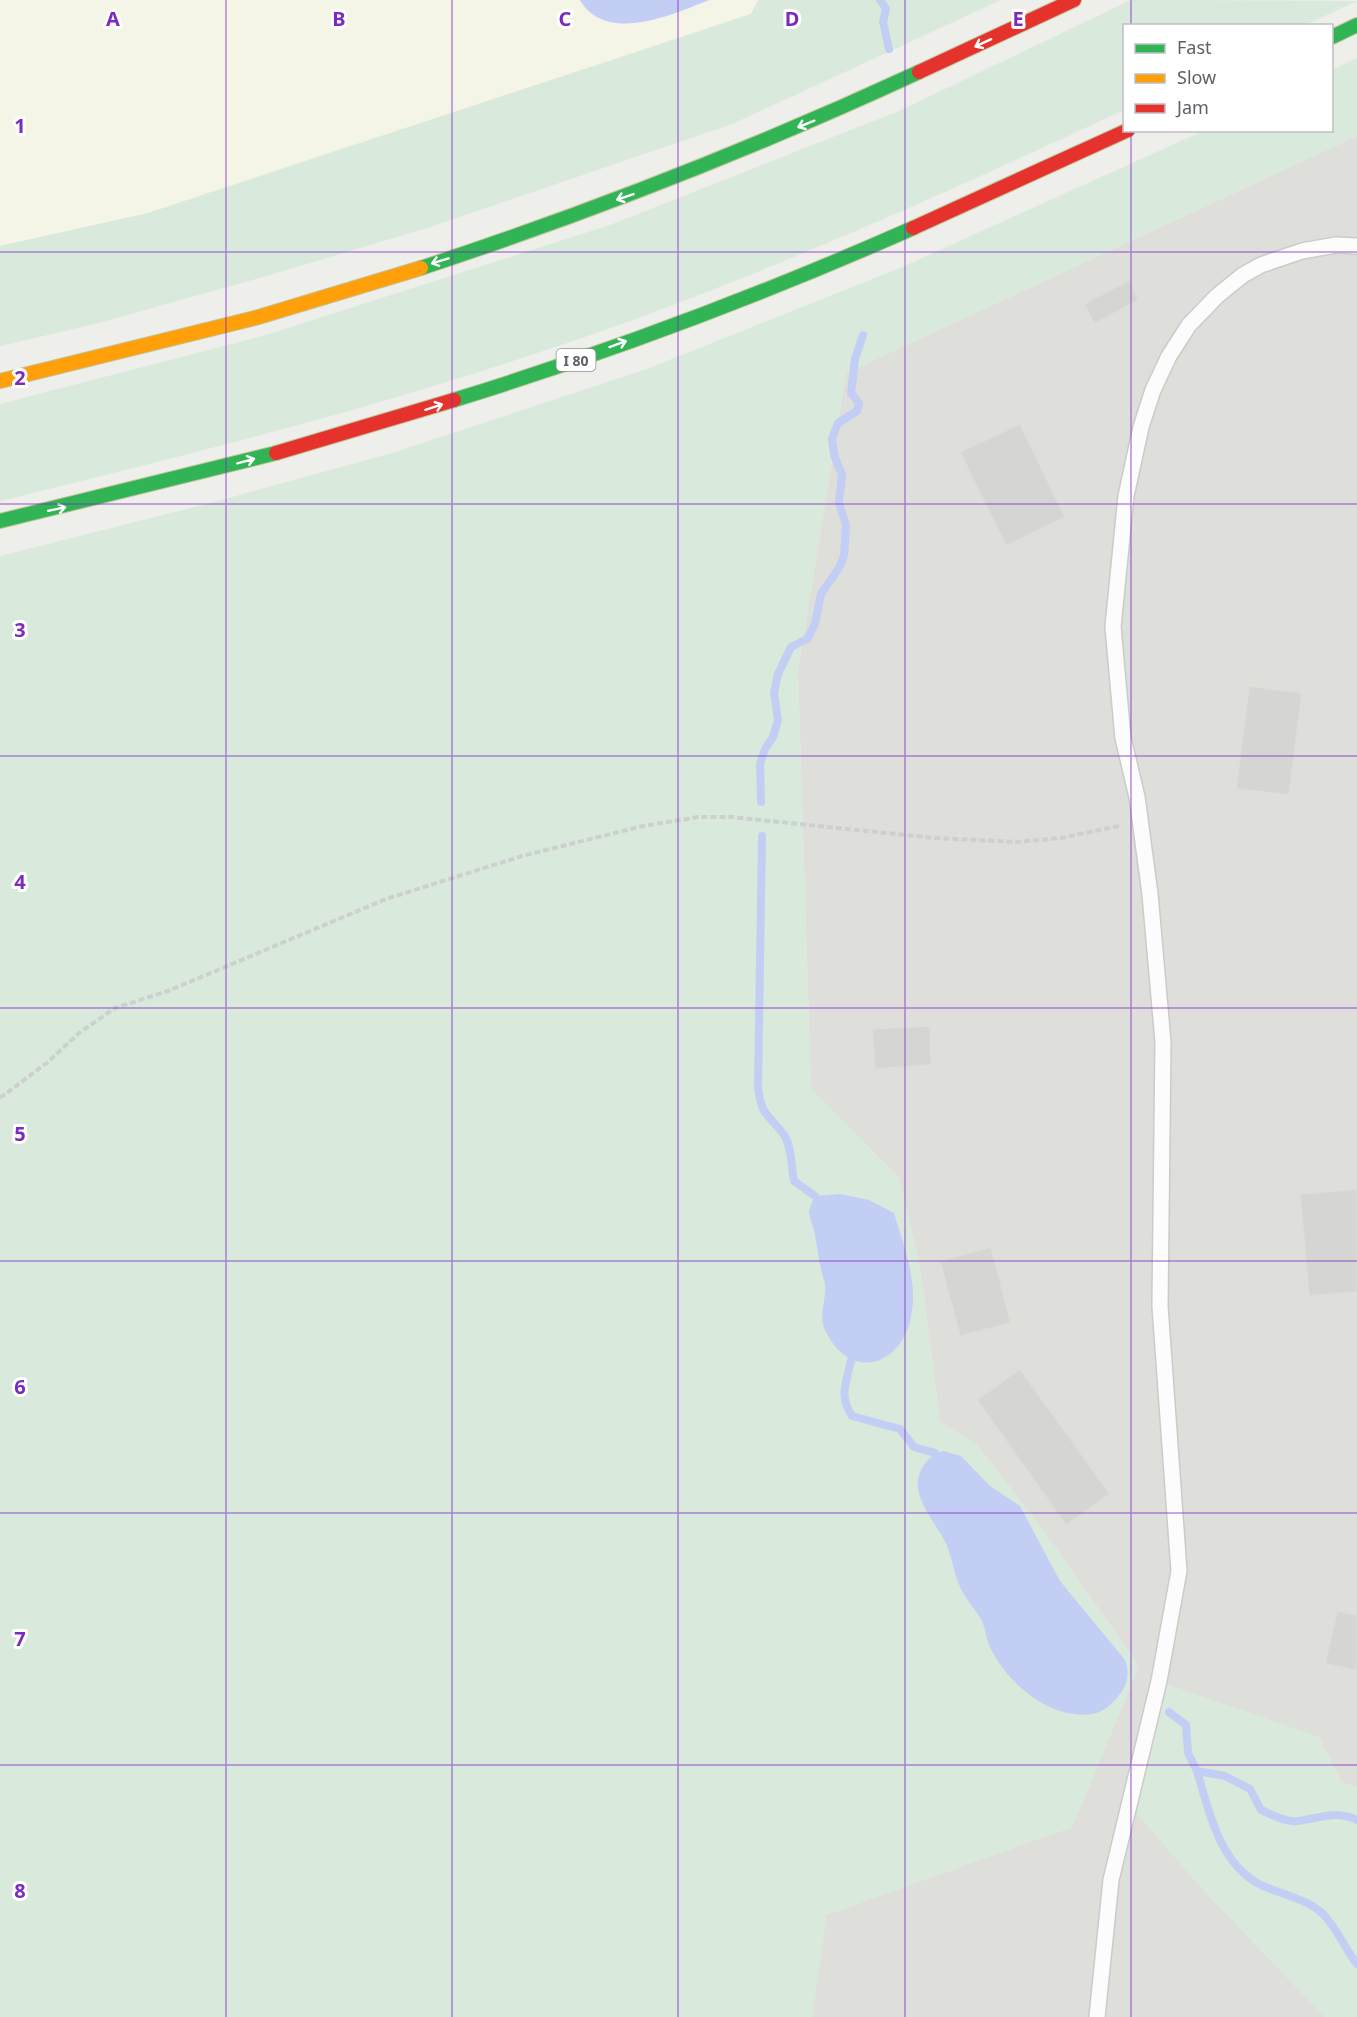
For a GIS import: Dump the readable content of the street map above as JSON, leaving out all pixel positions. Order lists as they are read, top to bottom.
{
  "streets": {
    "highway": ["I 80"]
  },
  "legend": ["Fast", "Slow", "Jam"],
  "grid": {
    "columns": [
      "A",
      "B",
      "C",
      "D",
      "E"
    ],
    "rows": [
      "1",
      "2",
      "3",
      "4",
      "5",
      "6",
      "7",
      "8"
    ]
  }
}
